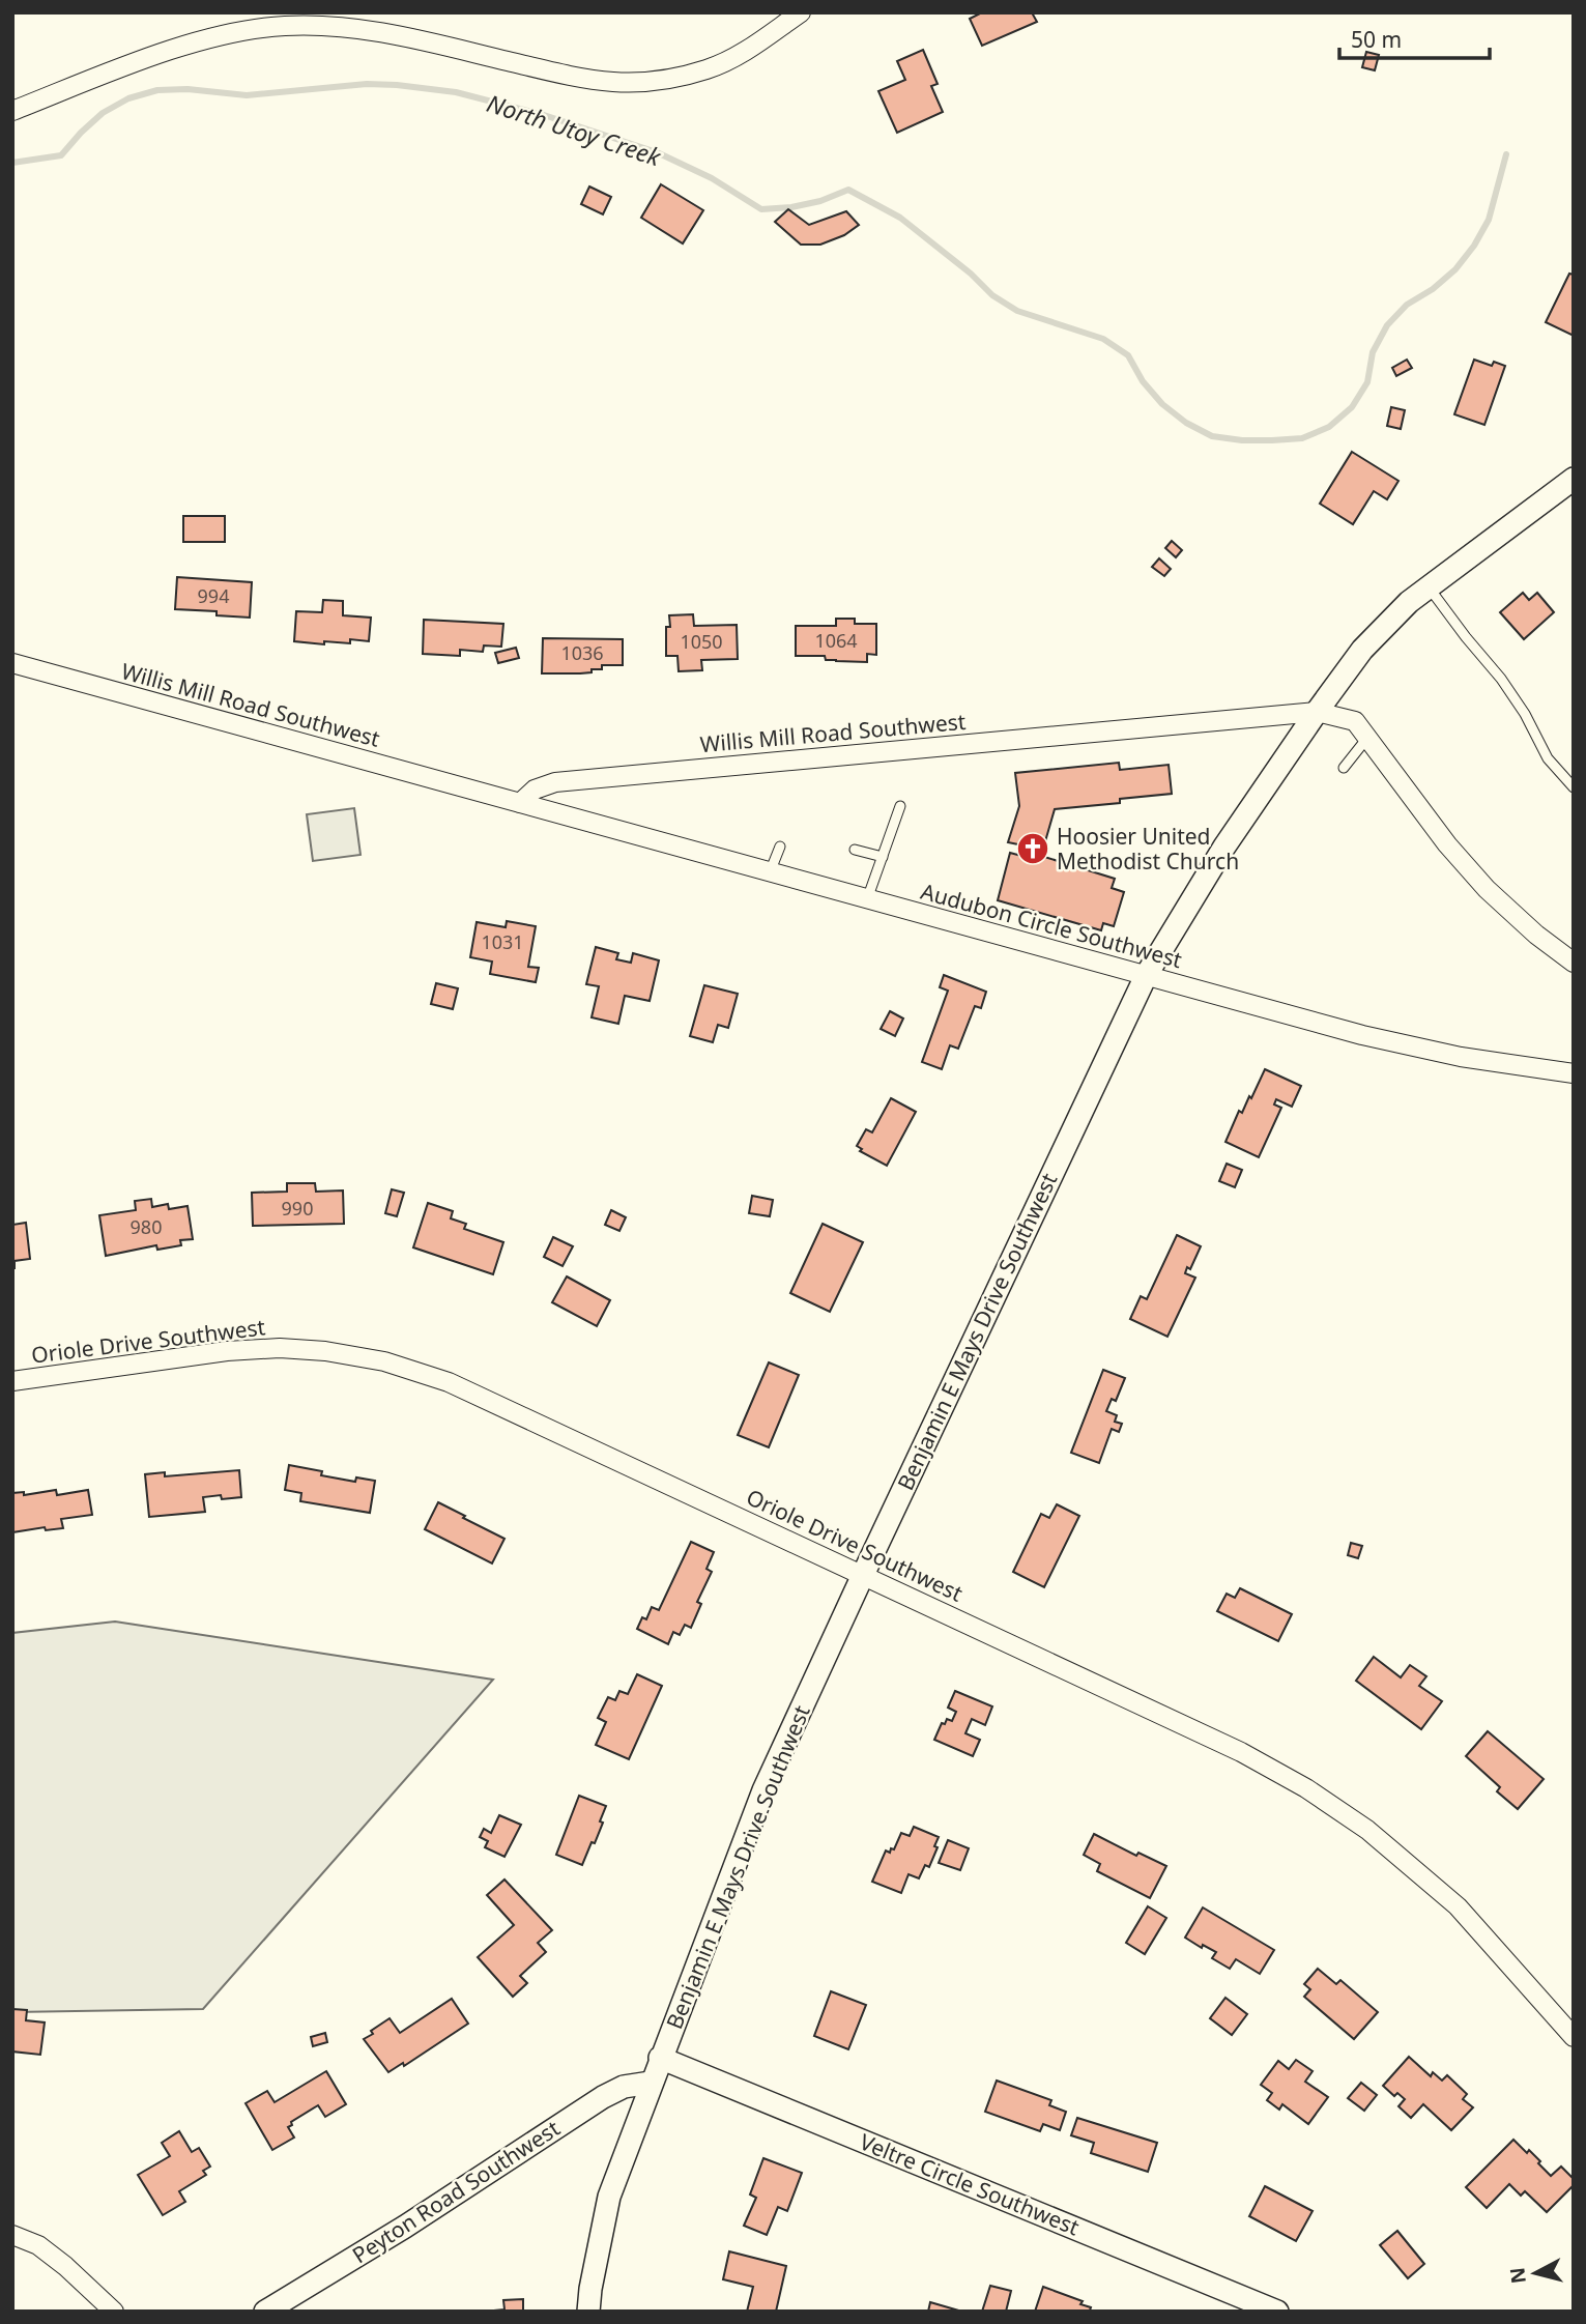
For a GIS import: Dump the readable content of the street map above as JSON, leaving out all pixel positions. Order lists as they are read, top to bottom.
{
  "streets": {
    "street": [
      "Willis Mill Road Southwest",
      "Audubon Circle Southwest",
      "Benjamin E Mays Drive Southwest",
      "Oriole Drive Southwest",
      "Veltre Circle Southwest",
      "Peyton Road Southwest"
    ]
  },
  "crossings": [
    ["Willis Mill Road Southwest", "Audubon Circle Southwest"],
    ["Willis Mill Road Southwest", "Benjamin E Mays Drive Southwest"],
    ["Audubon Circle Southwest", "Benjamin E Mays Drive Southwest"],
    ["Benjamin E Mays Drive Southwest", "Oriole Drive Southwest"],
    ["Benjamin E Mays Drive Southwest", "Veltre Circle Southwest"],
    ["Benjamin E Mays Drive Southwest", "Peyton Road Southwest"]
  ],
  "water": ["North Utoy Creek"],
  "places": {
    "church": ["Hoosier United Methodist Church"]
  },
  "house_numbers": [
    "994",
    "1064",
    "1050",
    "1036",
    "1031",
    "990",
    "980"
  ],
  "scale_bar": "50 m",
  "north": "left"
}
